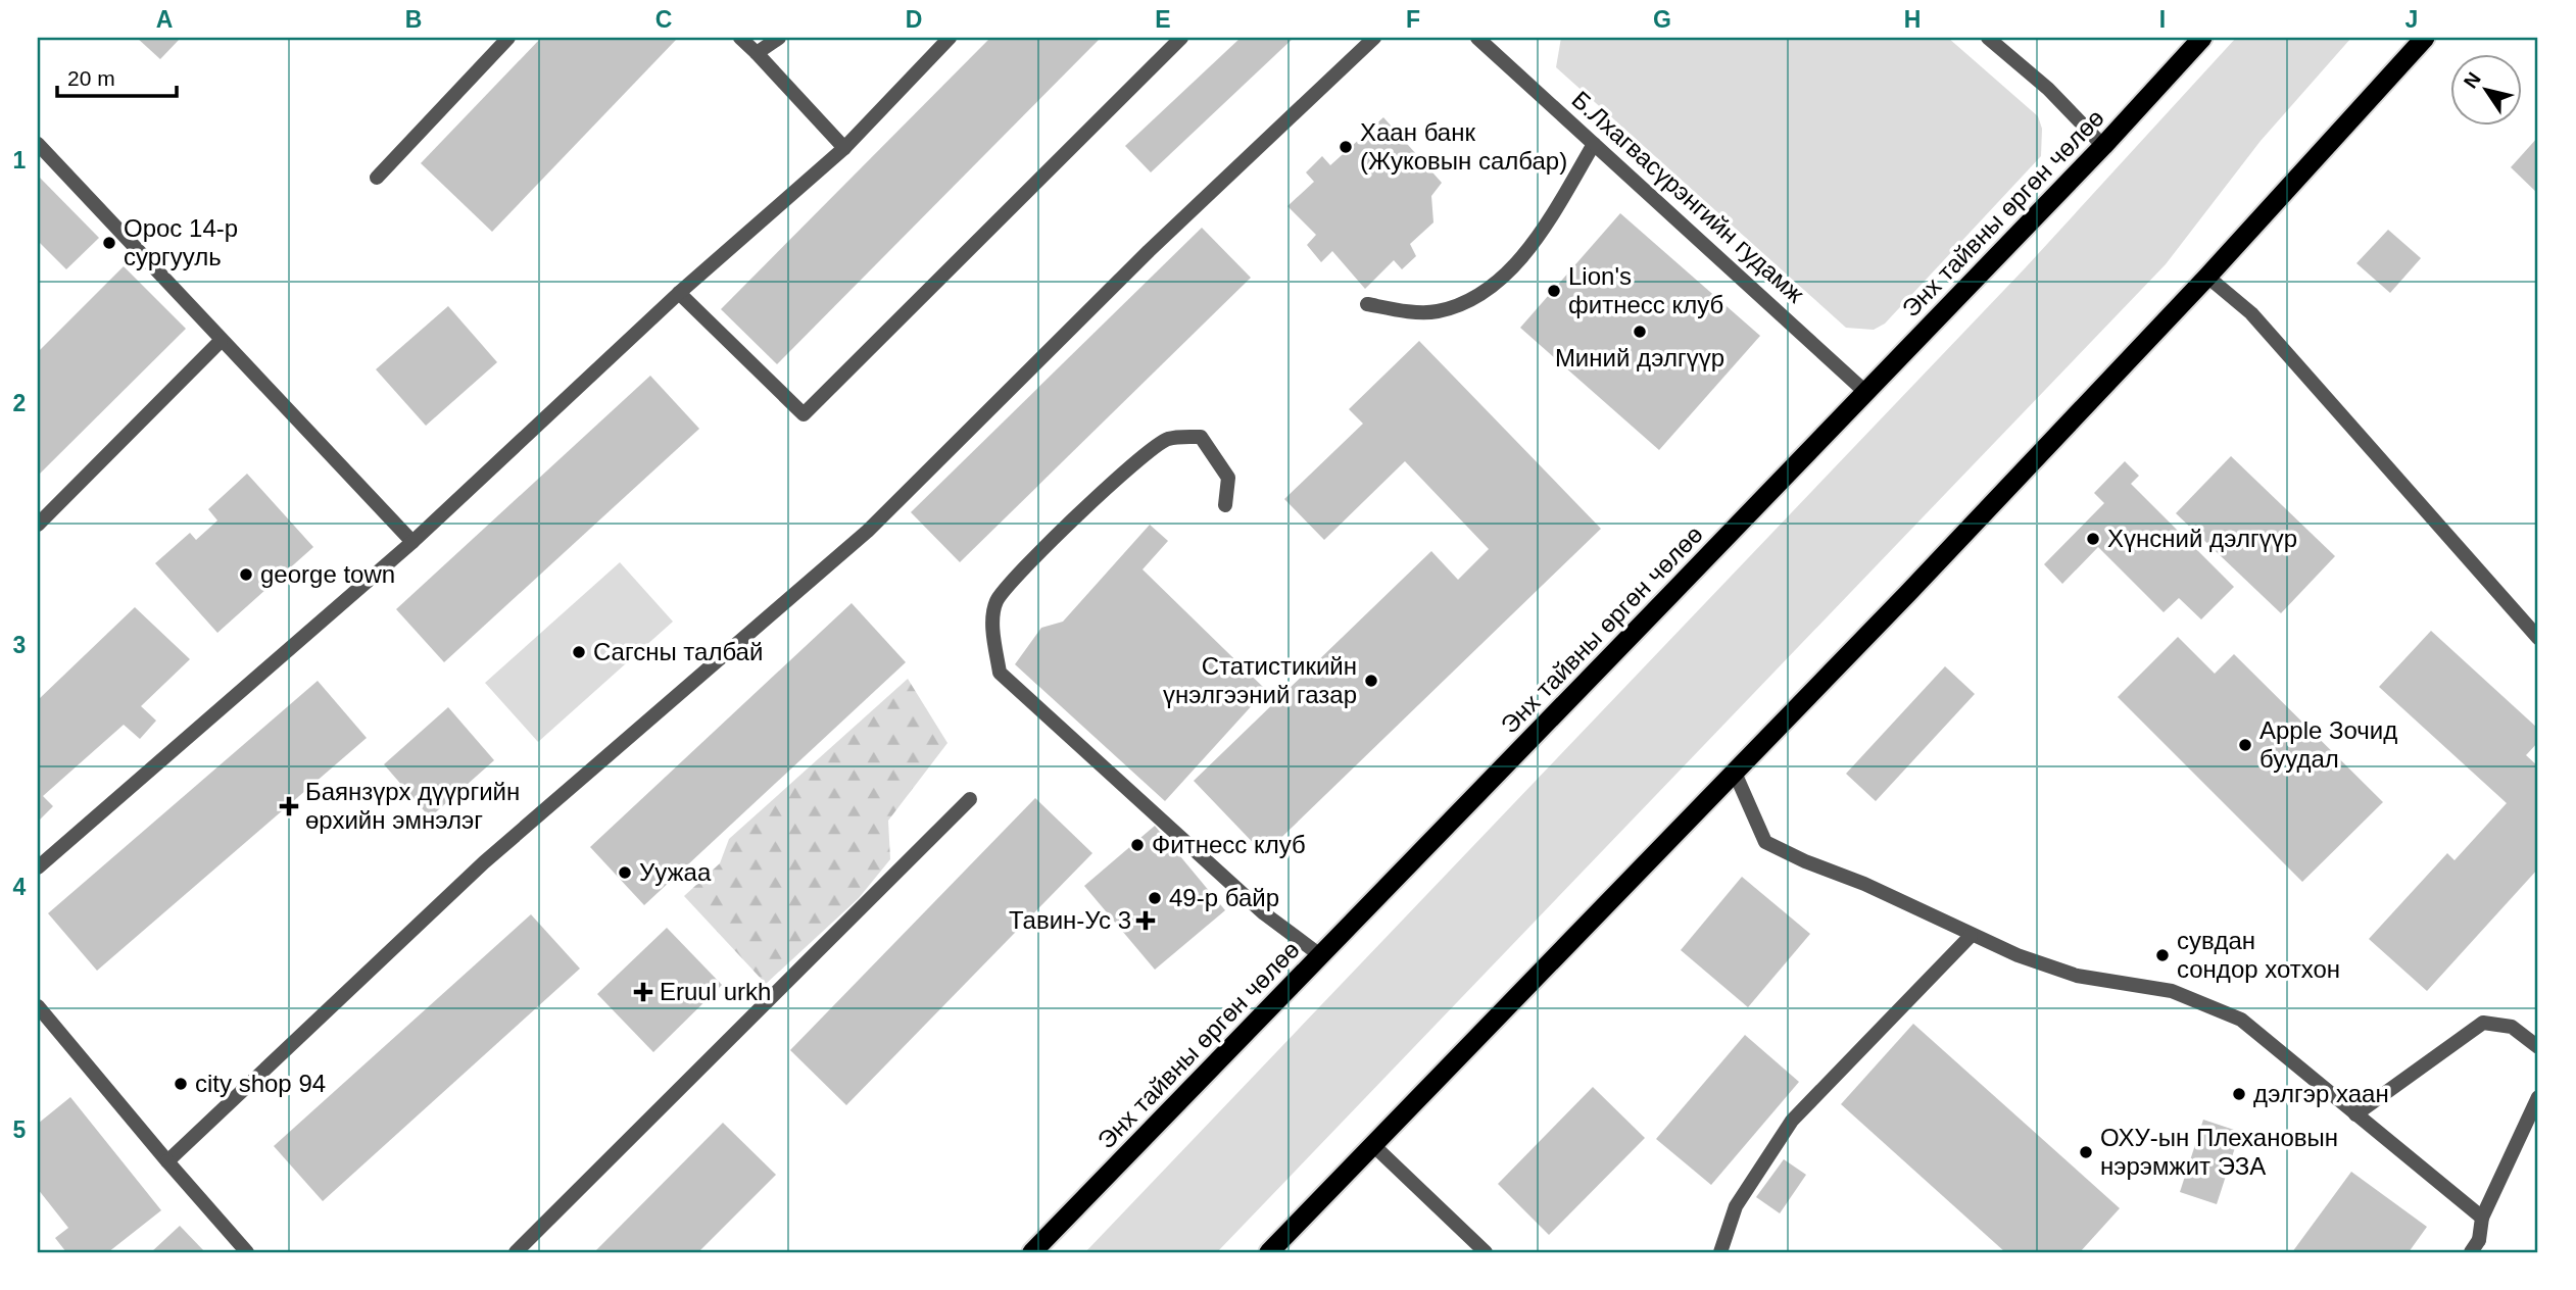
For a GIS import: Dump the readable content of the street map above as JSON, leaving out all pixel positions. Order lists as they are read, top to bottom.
{
  "streets": {
    "highway": ["Энх тайвны өргөн чөлөө"],
    "street": ["Б.Лхагвасүрэнгийн гудамж"]
  },
  "crossings": [
    ["Б.Лхагвасүрэнгийн гудамж", "Энх тайвны өргөн чөлөө"]
  ],
  "places": {
    "other": [
      "Хаан банк (Жуковын салбар)",
      "Орос 14-р сургууль",
      "Lion's фитнесс клуб",
      "Миний дэлгүүр",
      "Хүнсний дэлгүүр",
      "george town",
      "Сагсны талбай",
      "Статистикийн үнэлгээний газар",
      "Apple Зочид буудал",
      "Фитнесс клуб",
      "Уужаа",
      "49-р байр",
      "сувдан сондор хотхон",
      "city shop 94",
      "дэлгэр хаан",
      "ОХУ-ын Плехановын нэрэмжит ЭЗА"
    ],
    "health": ["Баянзүрх дүүргийн өрхийн эмнэлэг", "Тавин-Ус 3", "Eruul urkh"]
  },
  "scale_bar": "20 m",
  "north": "top left",
  "grid": {
    "columns": [
      "A",
      "B",
      "C",
      "D",
      "E",
      "F",
      "G",
      "H",
      "I",
      "J"
    ],
    "rows": [
      "1",
      "2",
      "3",
      "4",
      "5"
    ]
  }
}
